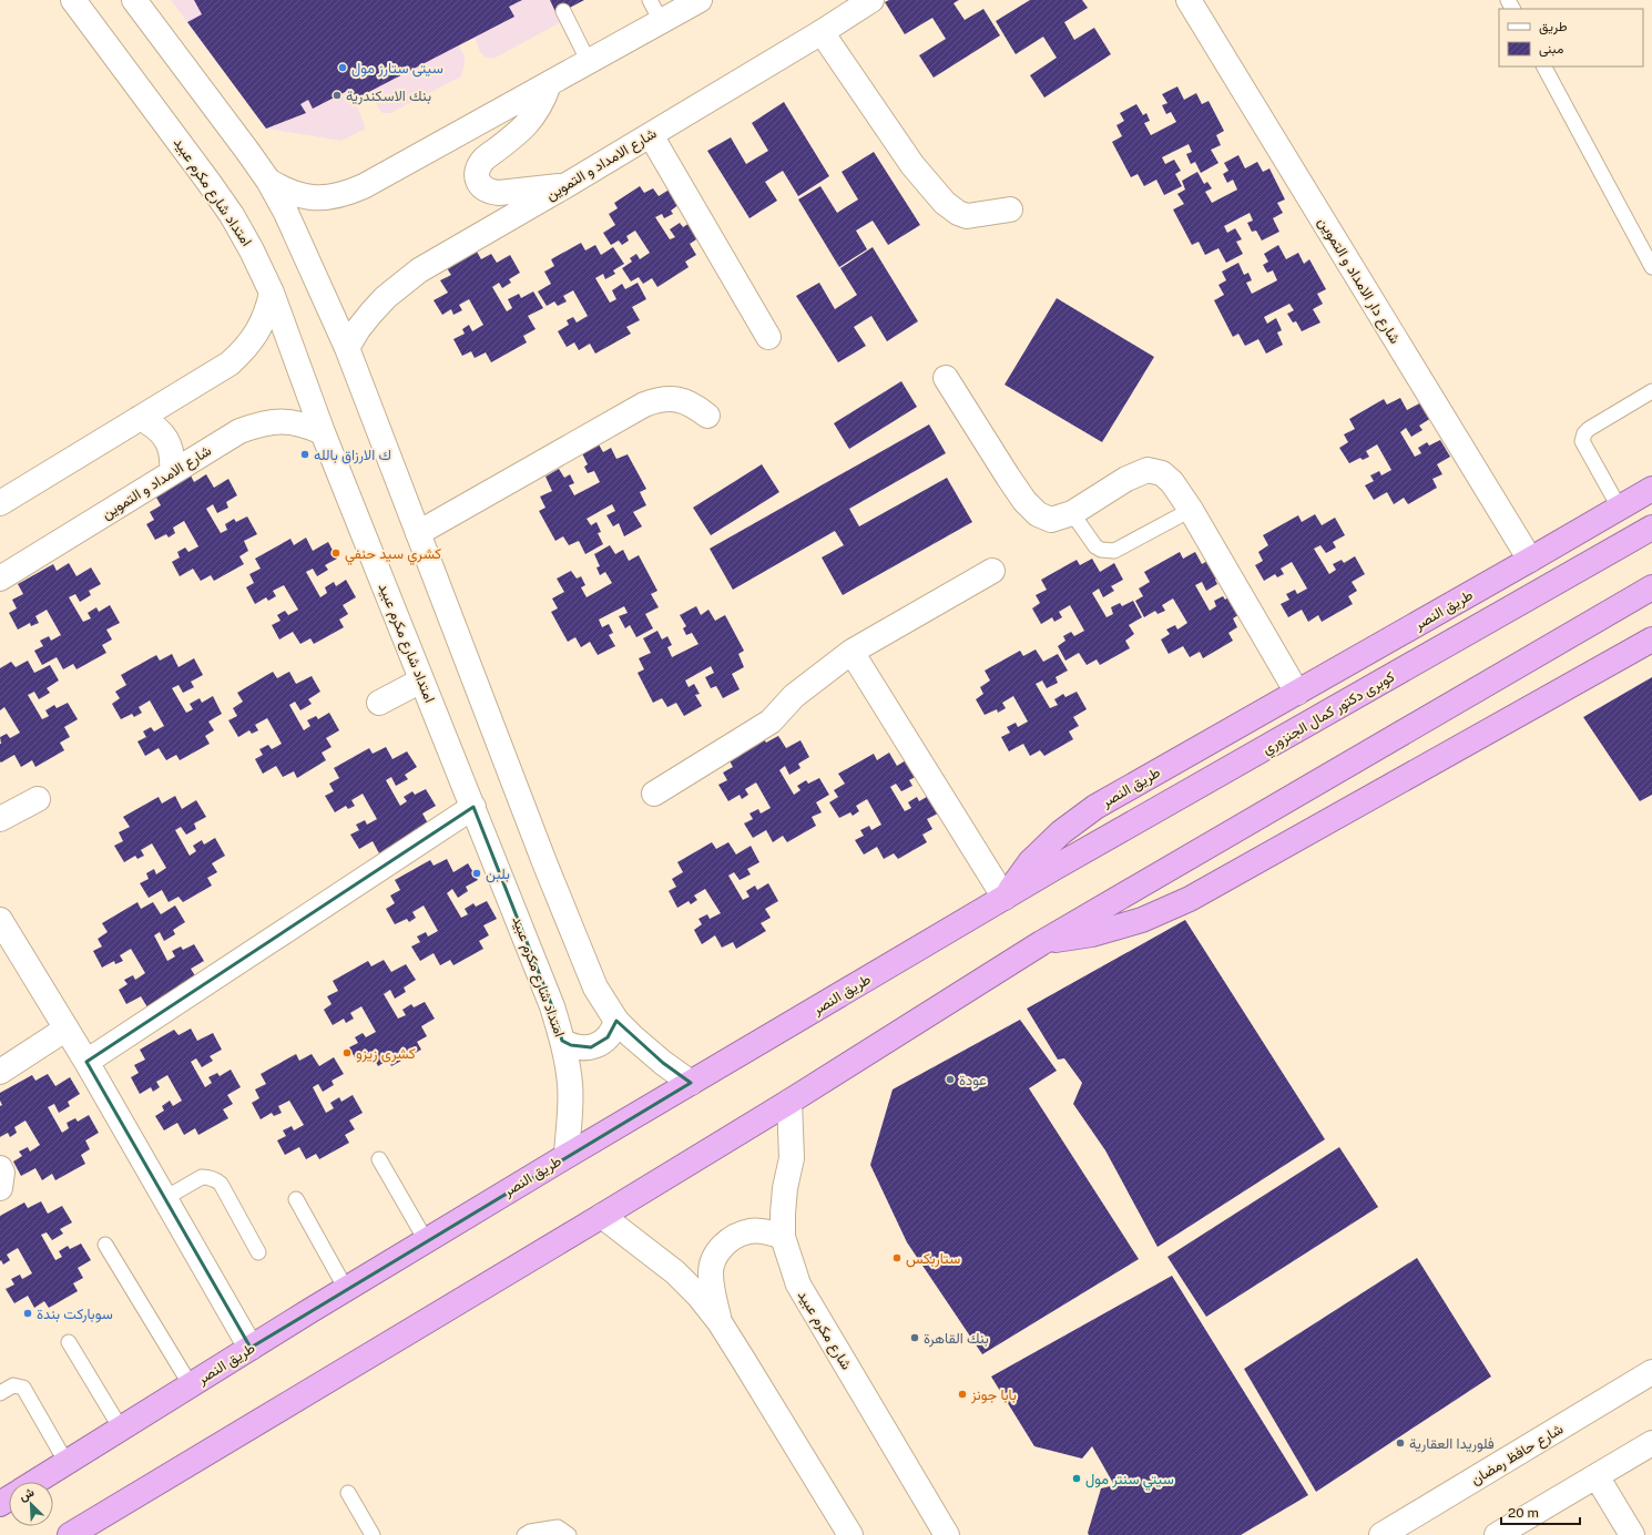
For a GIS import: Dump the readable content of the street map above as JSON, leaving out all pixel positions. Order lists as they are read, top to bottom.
{
  "streets": {
    "highway": ["طريق النصر", "كوبرى دكتور كمال الجنزوري"],
    "street": [
      "شارع الامداد و التموين",
      "امتداد شارع مكرم عبيد",
      "شارع دار الامداد و التموين",
      "شارع مكرم عبيد",
      "شارع حافظ رمضان"
    ]
  },
  "crossings": [
    ["شارع الامداد و التموين", "امتداد شارع مكرم عبيد"],
    ["امتداد شارع مكرم عبيد", "طريق النصر"],
    ["شارع دار الامداد و التموين", "طريق النصر"],
    ["طريق النصر", "كوبرى دكتور كمال الجنزوري"]
  ],
  "places": [
    "سيتى ستارز مول",
    "بنك الاسكندرية",
    "ك الارزاق بالله",
    "كشري سيد حنفي",
    "بلبن",
    "كشرى زيزو",
    "عودة",
    "ستاربكس",
    "سوباركت بندة",
    "بنك القاهرة",
    "بابا جونز",
    "فلوريدا العقارية",
    "سيتي سنتر مول"
  ],
  "legend": ["طريق", "مبنى"],
  "scale_bar": "20 m",
  "north": "top left"
}
